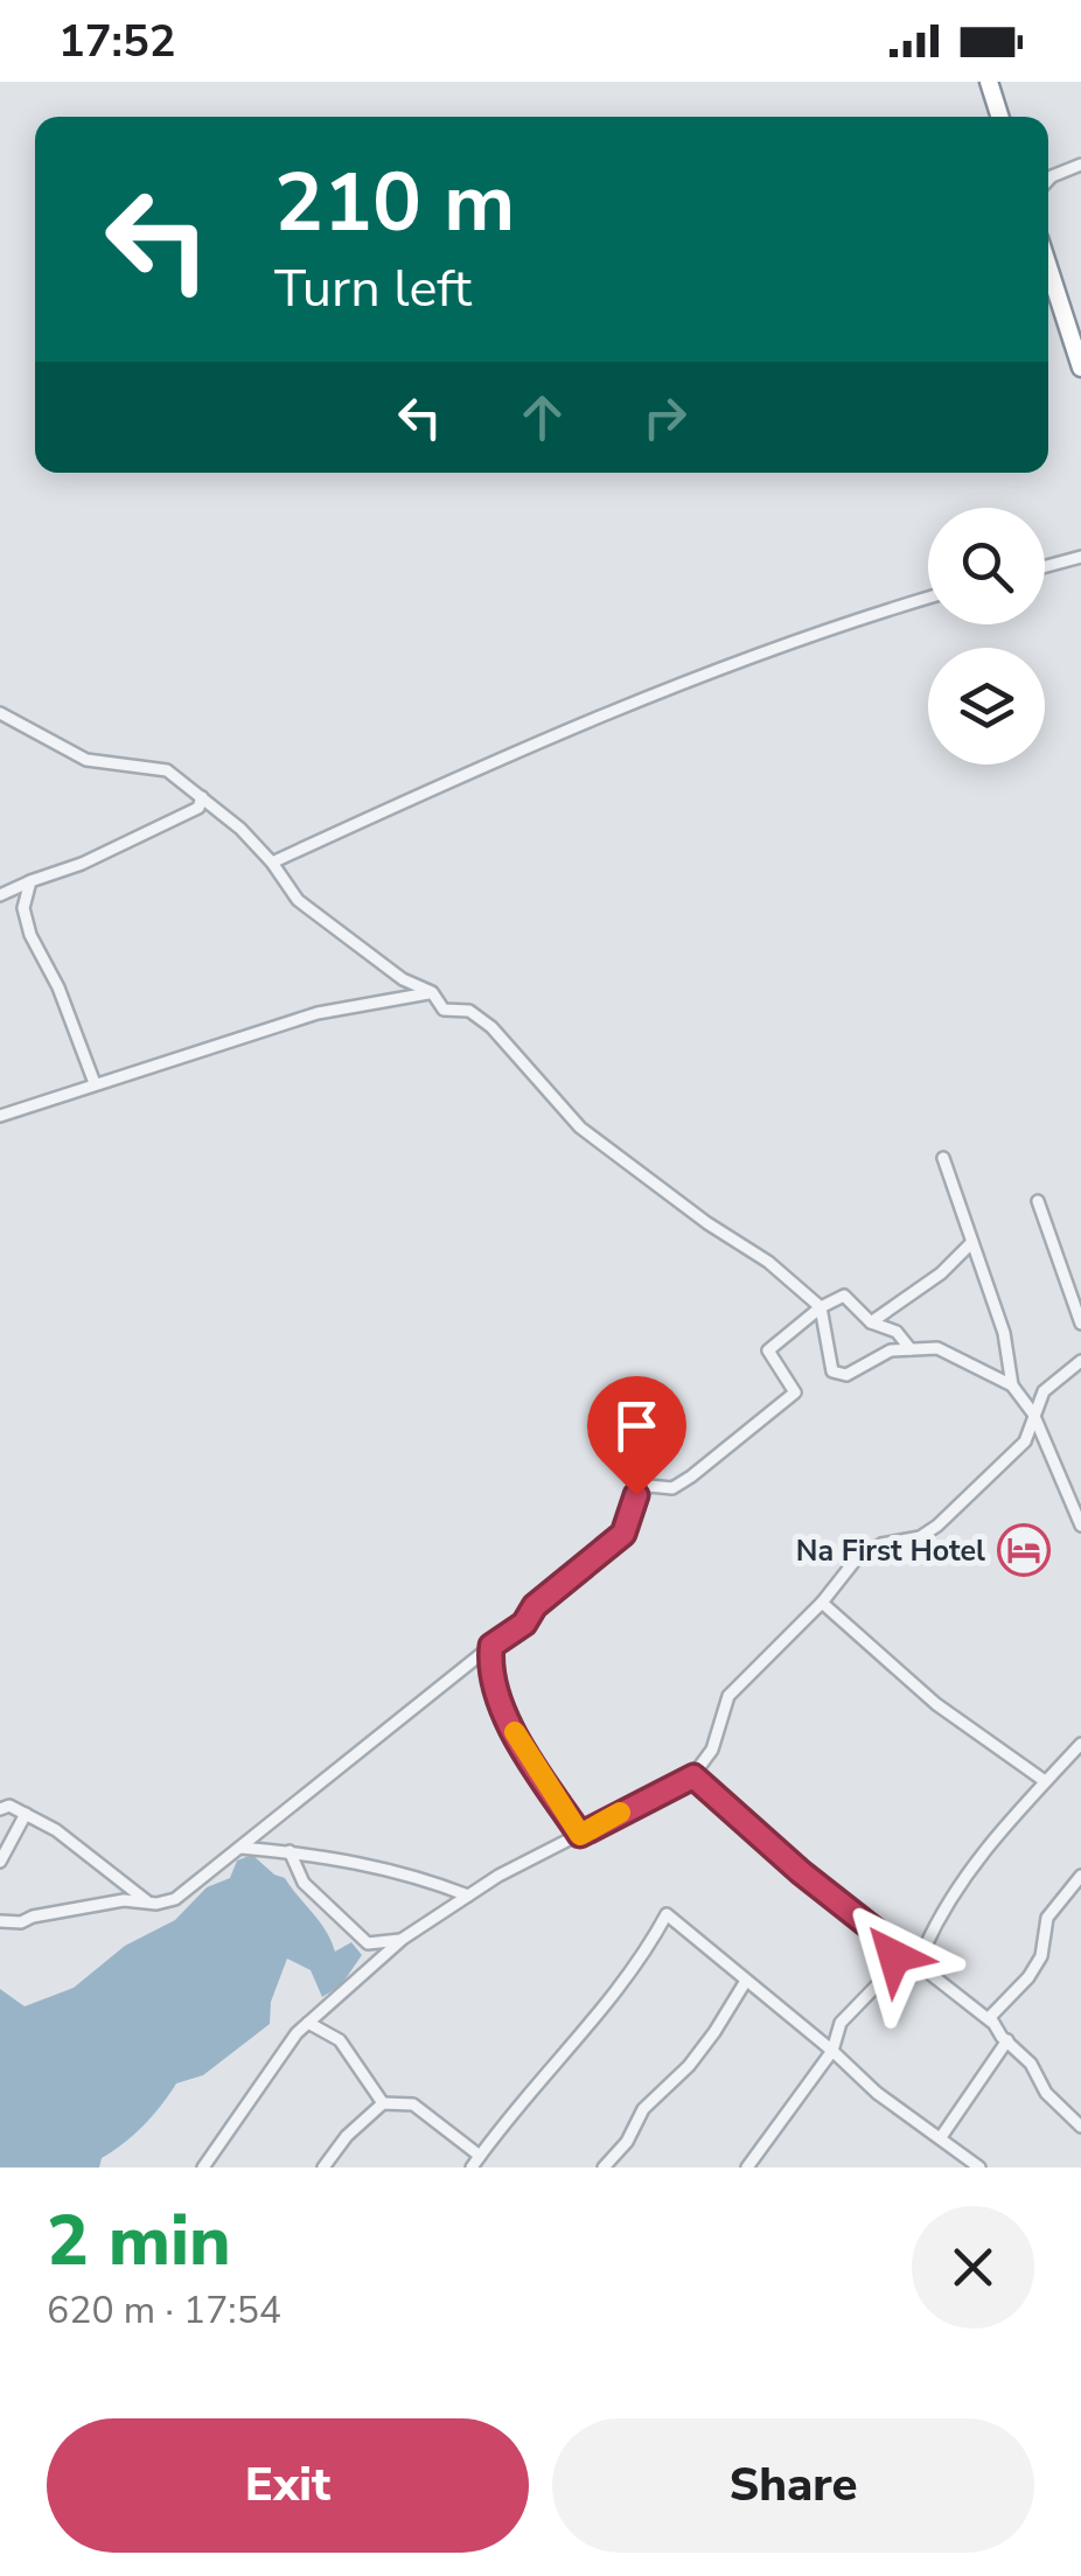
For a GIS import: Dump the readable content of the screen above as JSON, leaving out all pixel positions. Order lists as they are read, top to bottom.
{
  "places": {
    "hotel": ["Na First Hotel"]
  },
  "page": {
    "status": "17:52",
    "turn": ["210 m", "Turn left"],
    "heading": ["2 min", "620 m · 17:54"],
    "buttons": ["Exit", "Share"]
  }
}
